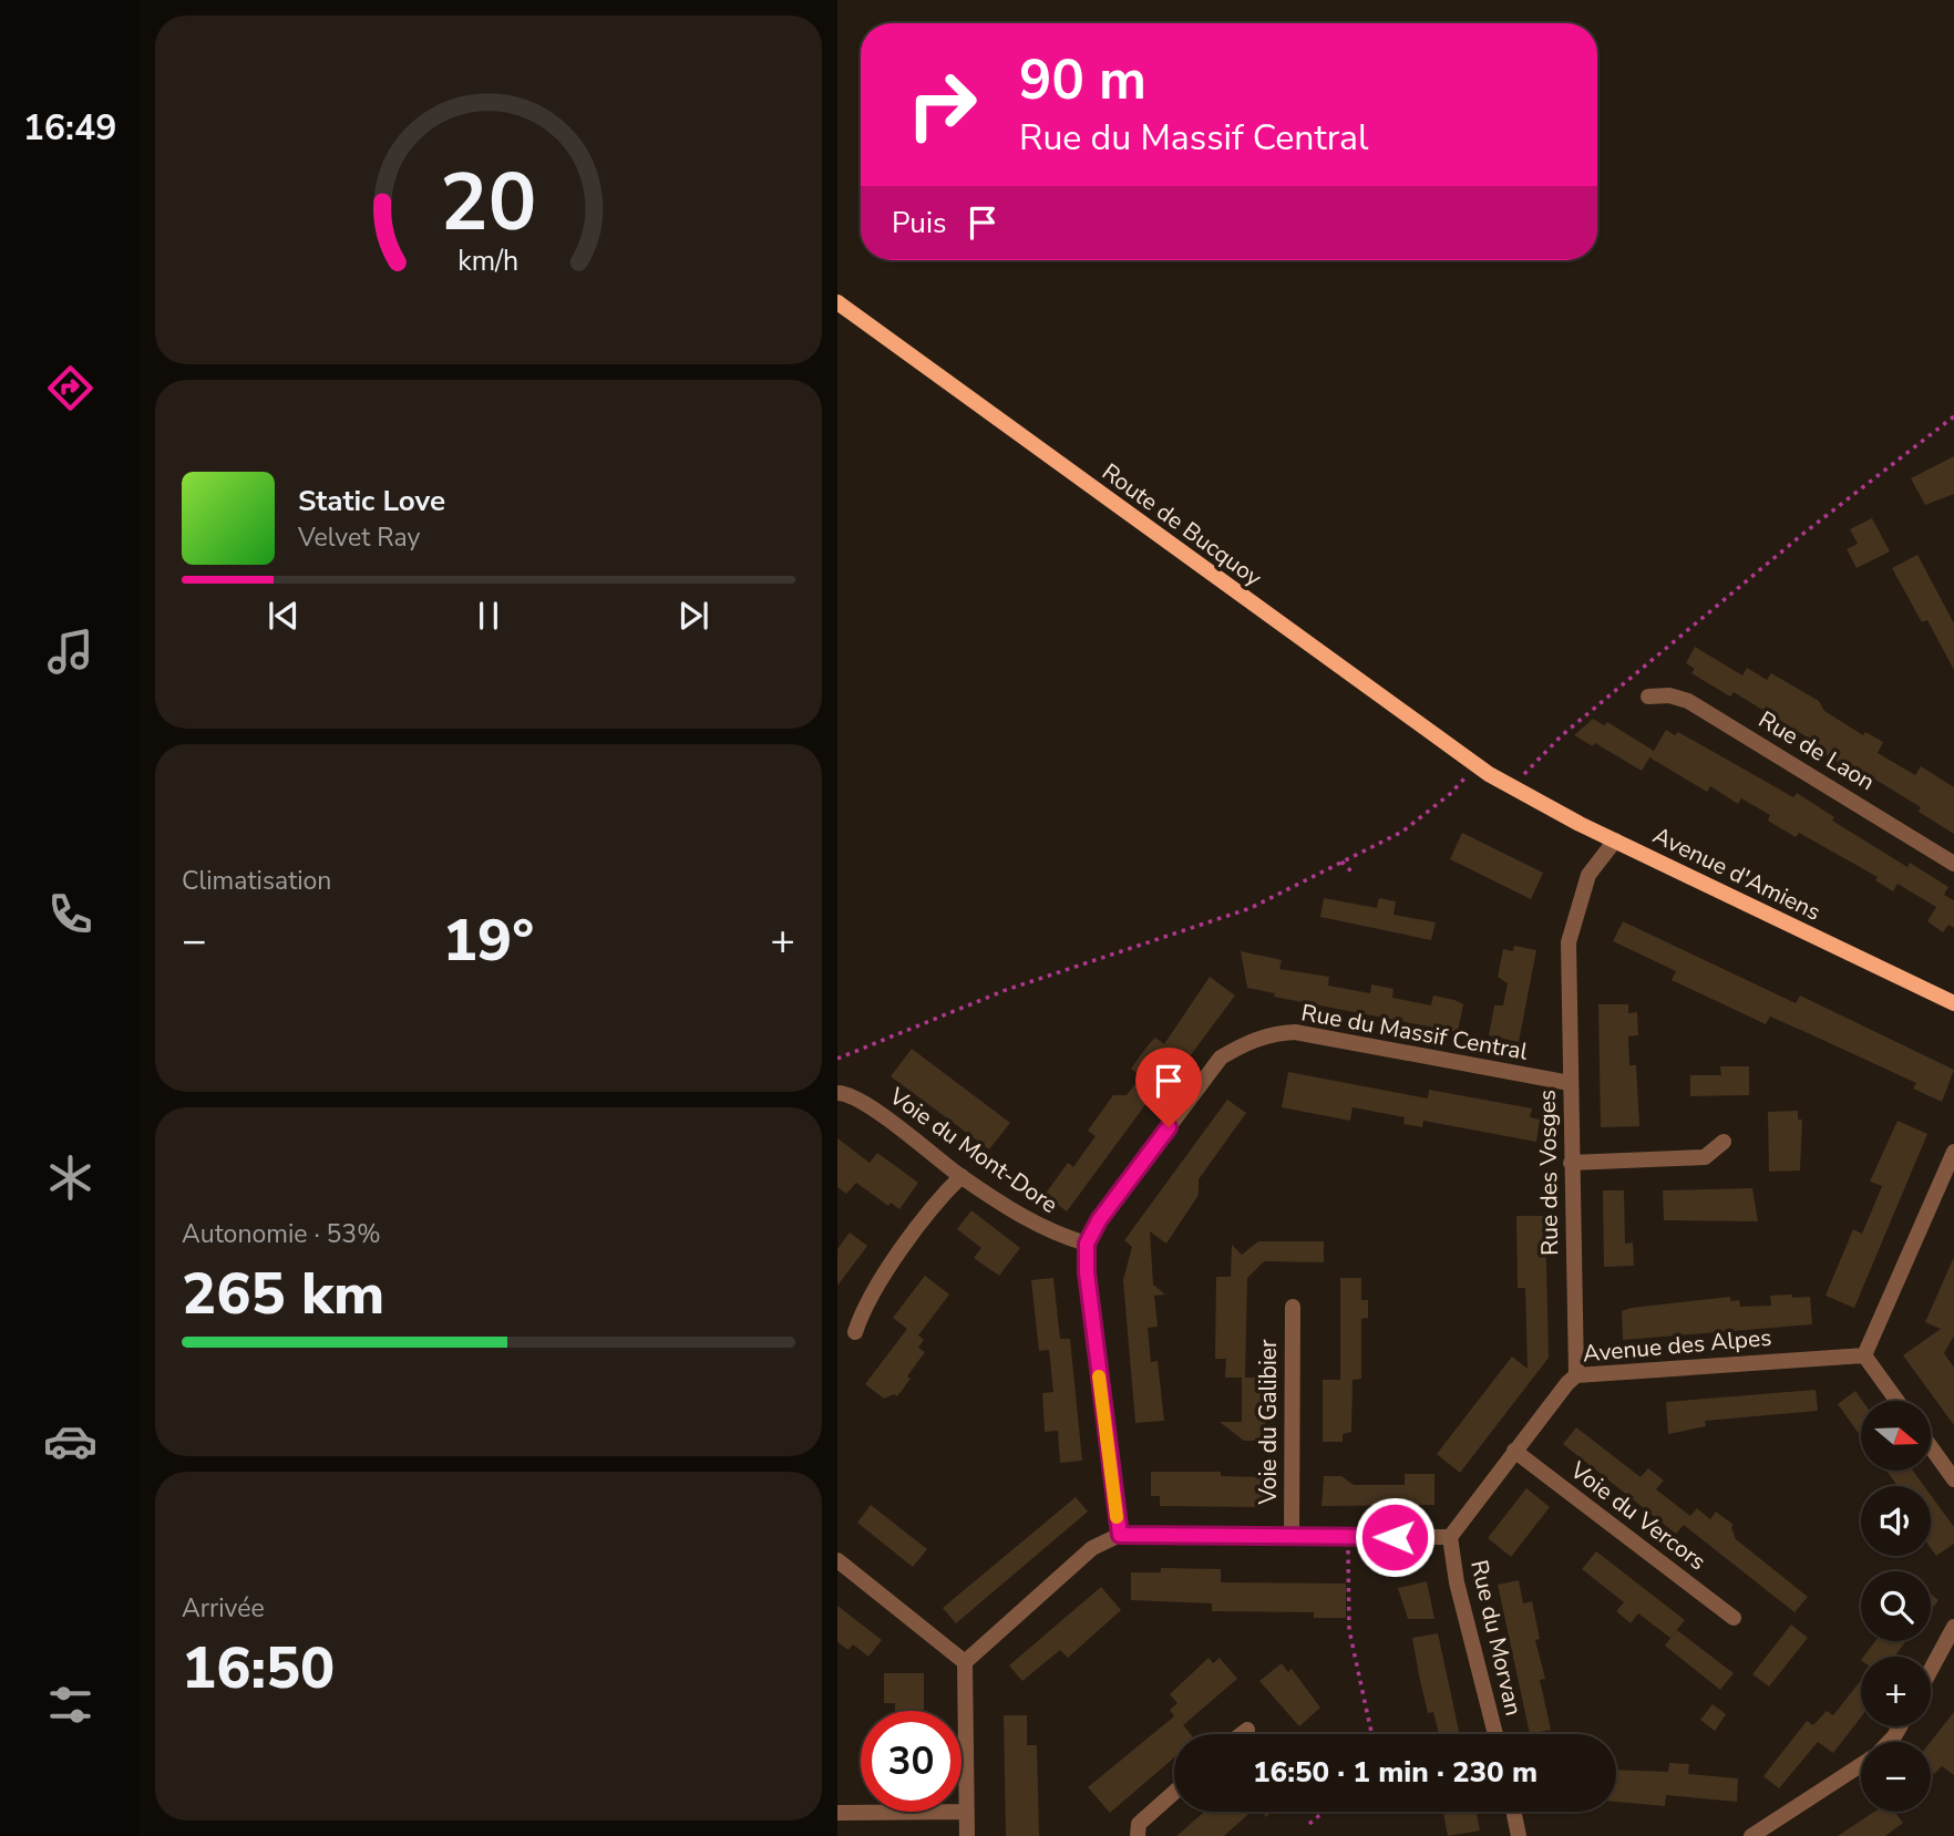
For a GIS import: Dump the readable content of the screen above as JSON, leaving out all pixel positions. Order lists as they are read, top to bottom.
{
  "streets": {
    "main road": ["Route de Bucquoy", "Avenue d'Amiens"],
    "street": [
      "Rue de Laon",
      "Rue du Massif Central",
      "Voie du Mont-Dore",
      "Rue des Vosges",
      "Avenue des Alpes",
      "Voie du Galibier",
      "Voie du Vercors",
      "Rue du Morvan"
    ]
  },
  "crossings": [
    ["Route de Bucquoy", "Avenue d'Amiens"],
    ["Avenue d'Amiens", "Rue des Vosges"],
    ["Rue du Massif Central", "Voie du Mont-Dore"],
    ["Rue du Massif Central", "Rue des Vosges"],
    ["Rue des Vosges", "Avenue des Alpes"],
    ["Avenue des Alpes", "Voie du Vercors"],
    ["Avenue des Alpes", "Rue du Morvan"]
  ],
  "north": "right",
  "page": {
    "tabs": "16:49",
    "turn": ["90 m", "Rue du Massif Central"],
    "then": "Puis",
    "song": ["Static Love", "Velvet Ray"],
    "tile": [
      "Climatisation",
      ["Autonomie · 53%", "265 km"],
      ["Arrivée", "16:50"]
    ],
    "heat": ["−", "19°", "+"],
    "map_buttons": ["+", "−"],
    "limit": "30",
    "trip": "16:50 · 1 min · 230 m",
    "gauge": ["20", "km/h"]
  }
}
